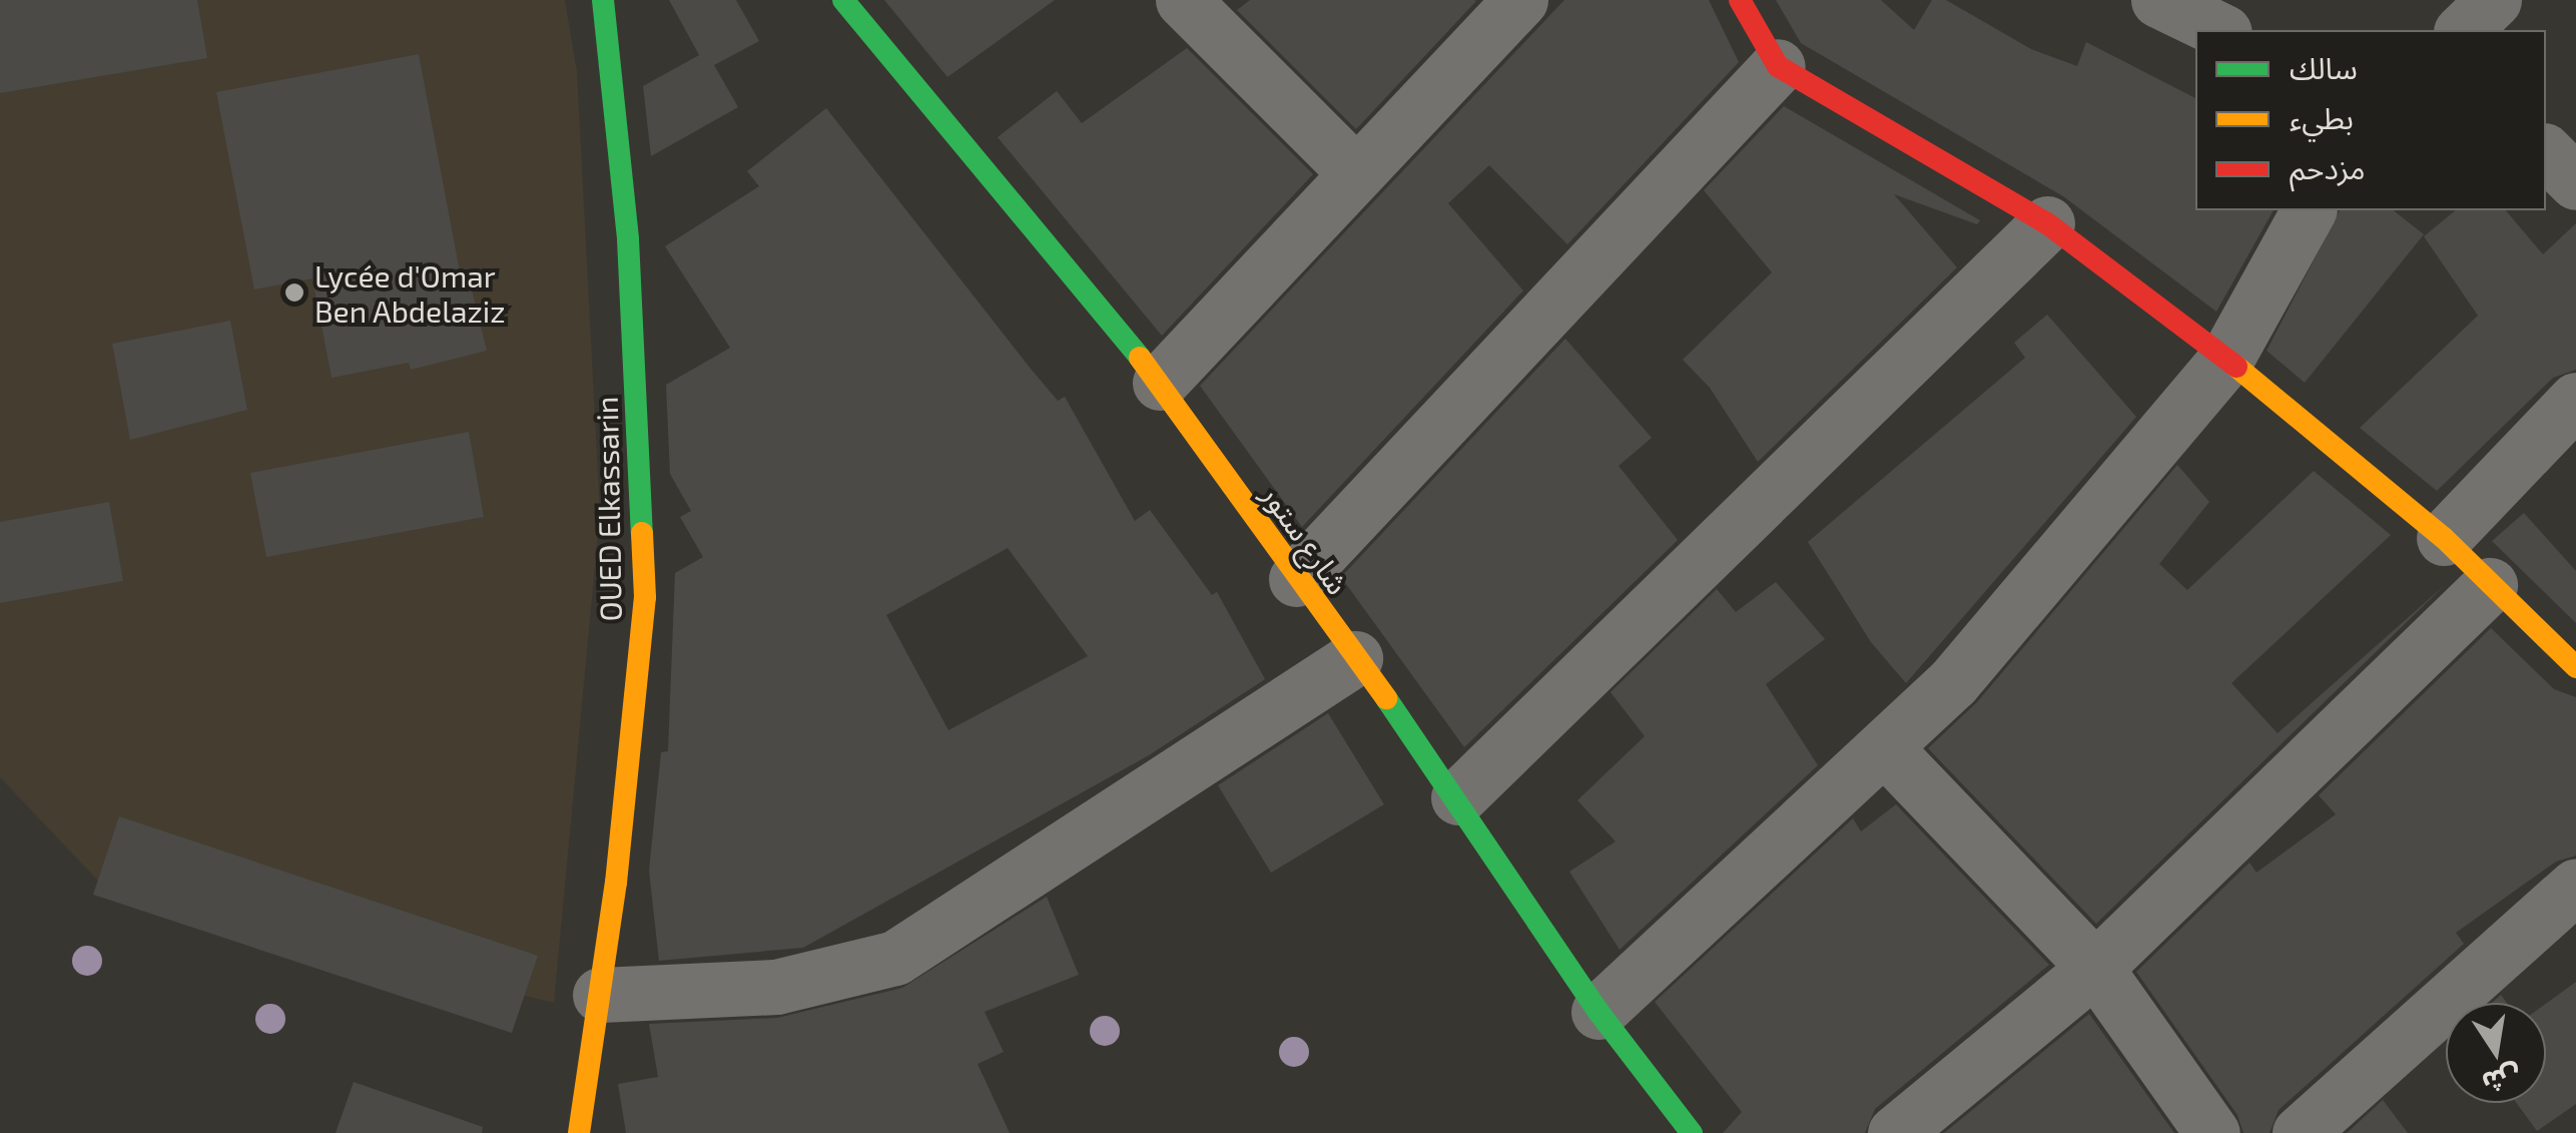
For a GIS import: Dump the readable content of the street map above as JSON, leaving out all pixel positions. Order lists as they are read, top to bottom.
{
  "streets": {
    "street": ["OUED Elkassarin", "شارع ستور"]
  },
  "places": ["Lycée d'Omar Ben Abdelaziz"],
  "legend": ["سالك", "بطيء", "مزدحم"],
  "north": "bottom"
}
